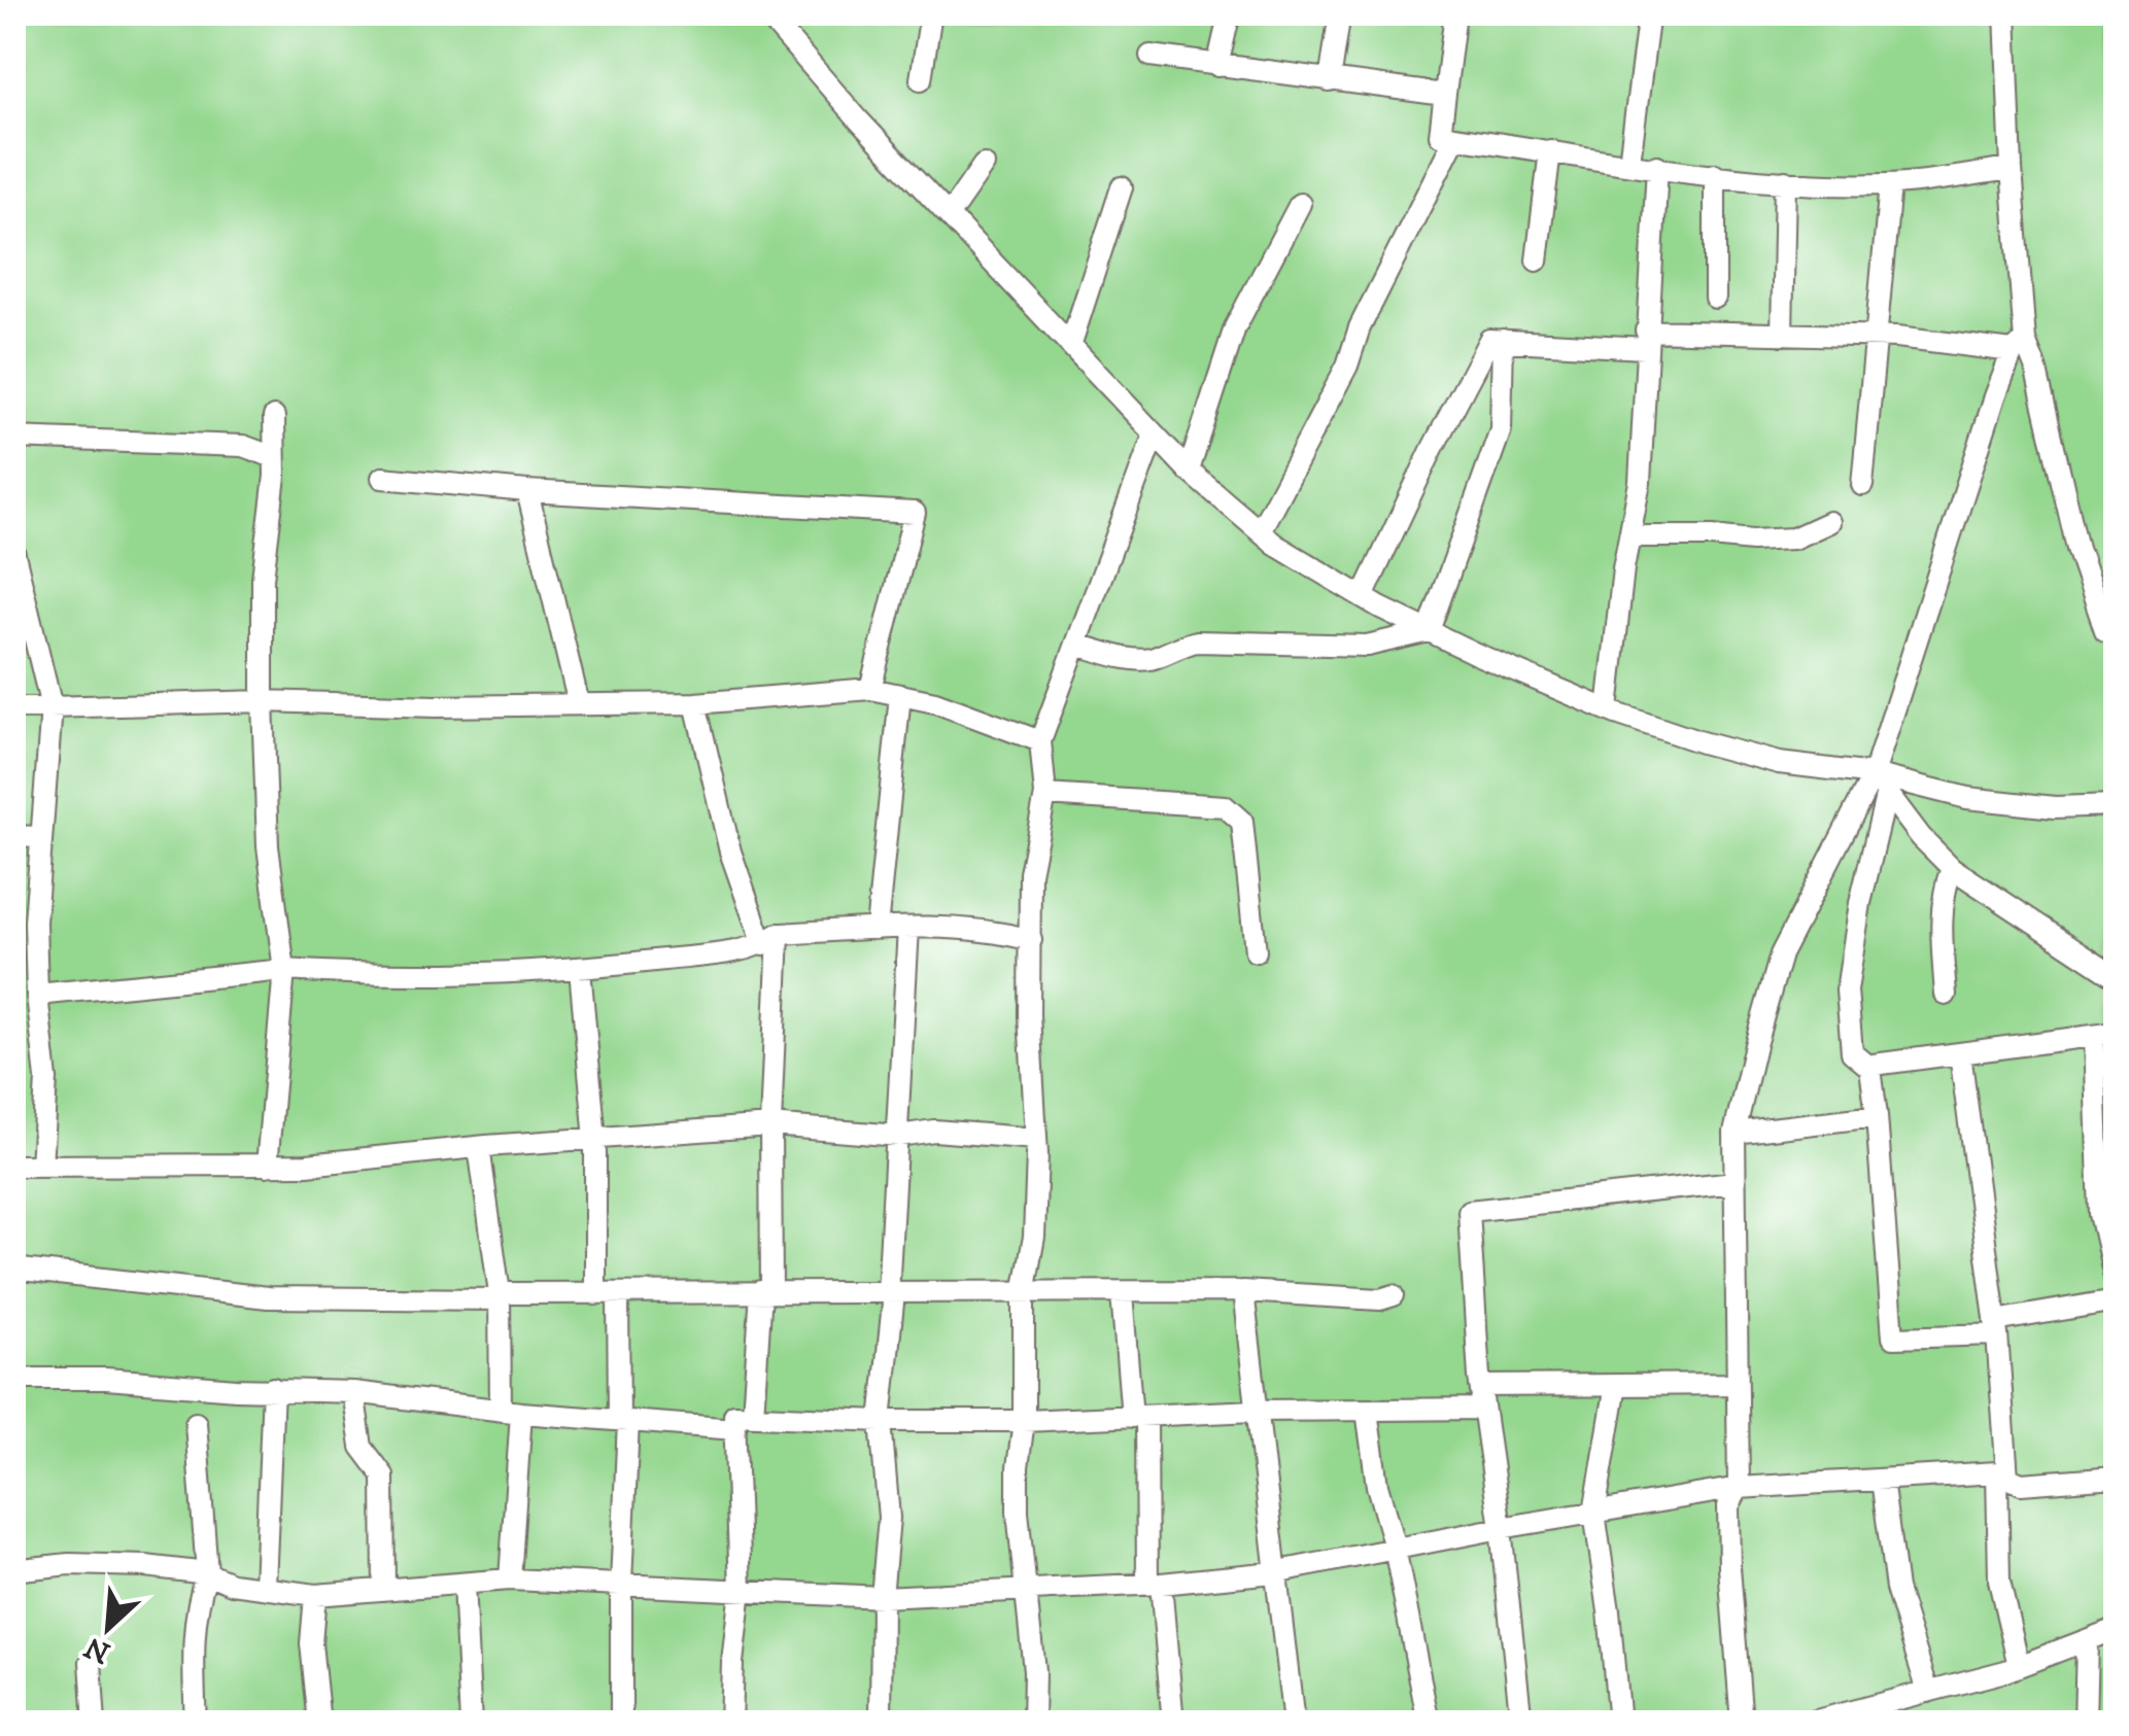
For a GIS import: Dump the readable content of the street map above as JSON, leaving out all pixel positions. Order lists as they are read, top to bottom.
{
  "north": "bottom left"
}
